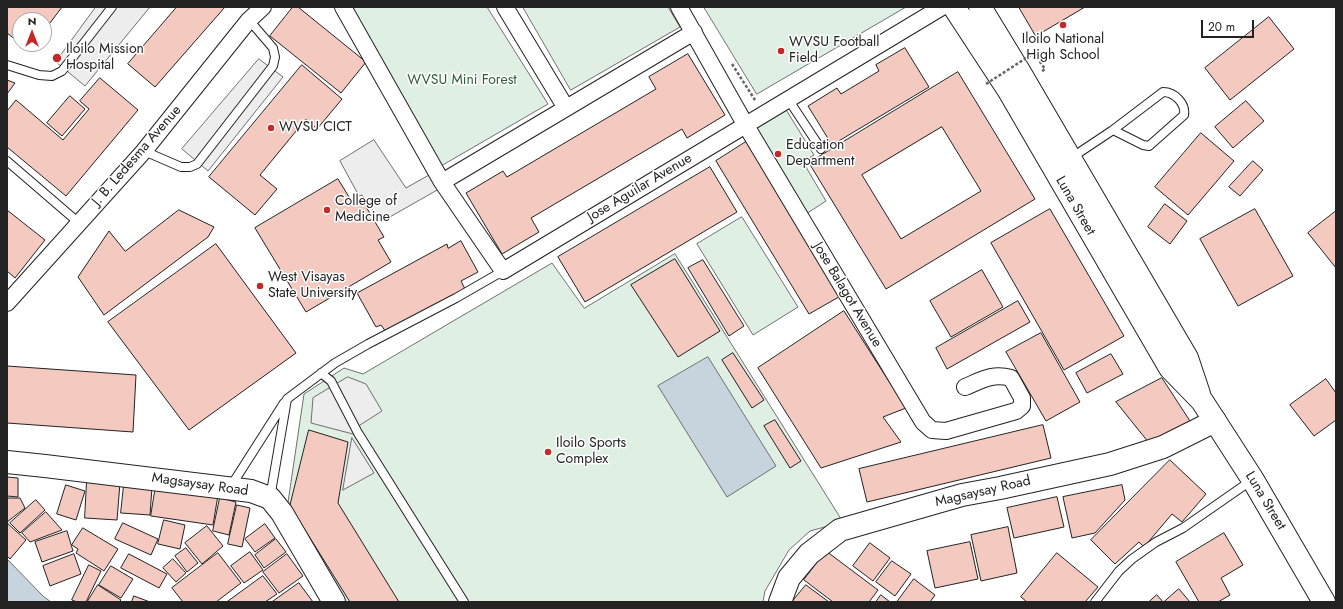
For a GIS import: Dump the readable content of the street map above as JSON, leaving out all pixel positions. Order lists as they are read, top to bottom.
{
  "streets": {
    "main road": ["Luna Street", "Magsaysay Road"],
    "street": ["J. B. Ledesma Avenue", "Jose Aguilar Avenue", "Jose Balagot Avenue"]
  },
  "crossings": [
    ["Jose Aguilar Avenue", "Jose Balagot Avenue"],
    ["Luna Street", "Magsaysay Road"]
  ],
  "parks": ["WVSU Mini Forest"],
  "places": [
    "Iloilo National High School",
    "WVSU Football Field",
    "Iloilo Mission Hospital",
    "WVSU CICT",
    "Education Department",
    "College of Medicine",
    "West Visayas State University",
    "Iloilo Sports Complex"
  ],
  "scale_bar": "20 m",
  "north": "top"
}
